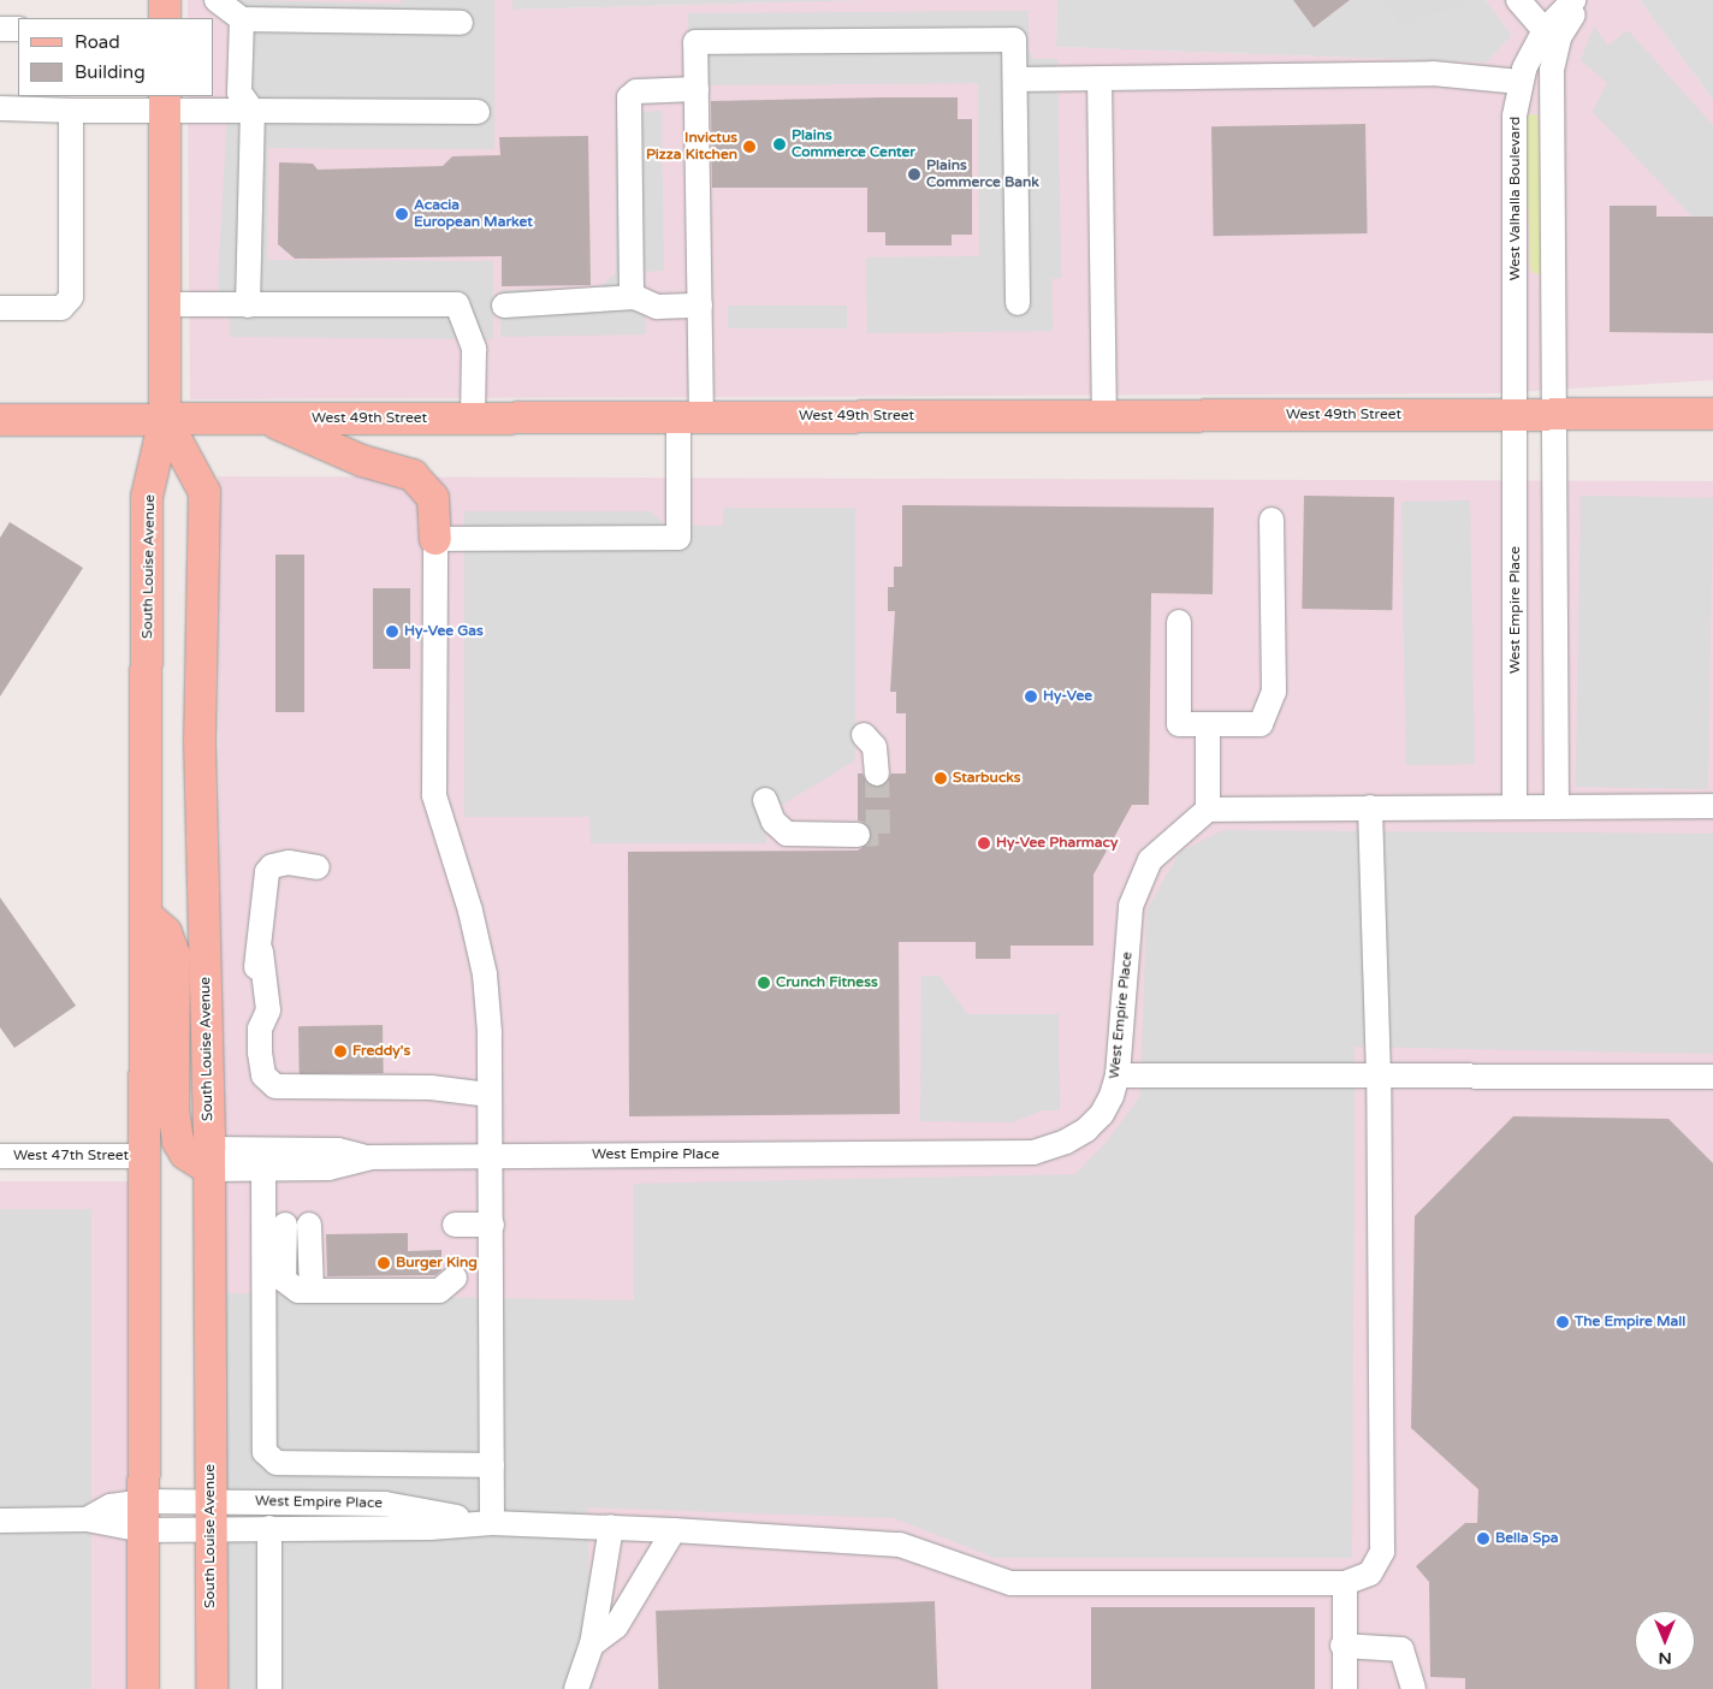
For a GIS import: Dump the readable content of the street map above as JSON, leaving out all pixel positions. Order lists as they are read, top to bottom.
{
  "streets": {
    "main road": ["West 49th Street", "South Louise Avenue"],
    "street": ["West Valhalla Boulevard", "West Empire Place", "West 47th Street"]
  },
  "crossings": [
    ["West Valhalla Boulevard", "West 49th Street"],
    ["West Valhalla Boulevard", "West Empire Place"],
    ["West 49th Street", "South Louise Avenue"],
    ["West 49th Street", "West Empire Place"],
    ["South Louise Avenue", "West Empire Place"],
    ["South Louise Avenue", "West 47th Street"]
  ],
  "places": [
    "Plains Commerce Center",
    "Invictus Pizza Kitchen",
    "Plains Commerce Bank",
    "Acacia European Market",
    "Hy-Vee Gas",
    "Hy-Vee",
    "Starbucks",
    "Hy-Vee Pharmacy",
    "Crunch Fitness",
    "Freddy's",
    "Burger King",
    "The Empire Mall",
    "Bella Spa"
  ],
  "legend": ["Road", "Building"],
  "north": "bottom"
}
